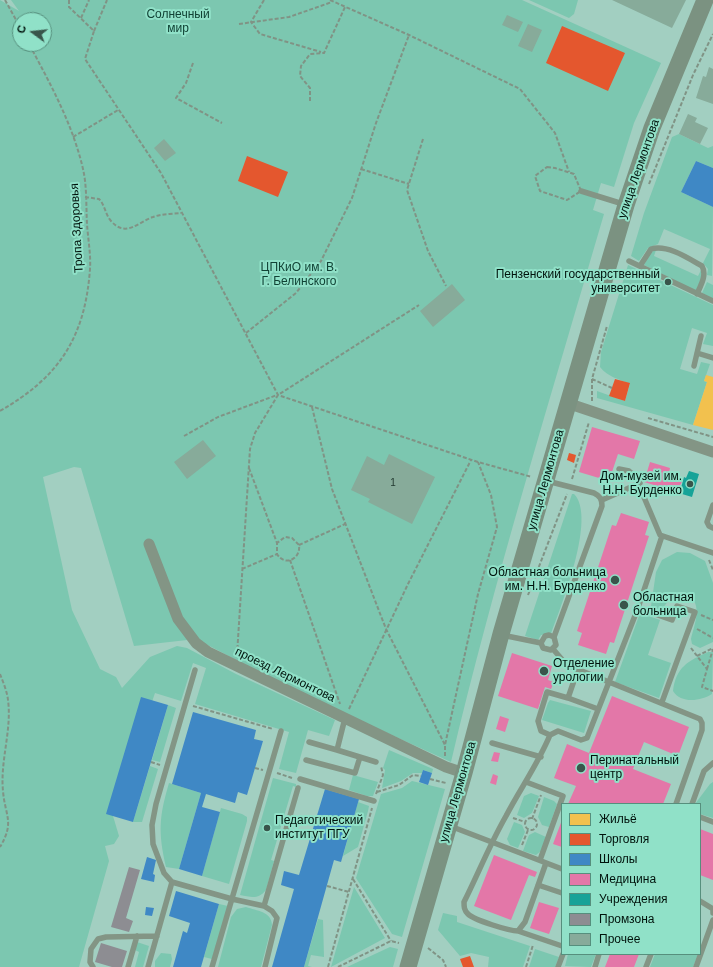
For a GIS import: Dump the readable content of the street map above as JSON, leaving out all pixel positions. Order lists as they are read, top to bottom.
{
  "streets": {
    "main road": ["улица Лермонтова"],
    "street": ["проезд Лермонтова"],
    "path": ["Тропа Здоровья"]
  },
  "crossings": [
    ["улица Лермонтова", "проезд Лермонтова"]
  ],
  "parks": ["Солнечный мир", "ЦПКиО им. В. Г. Белинского"],
  "places": [
    "Пензенский государственный университет",
    "Дом-музей им. Н.Н. Бурденко",
    "Областная больница им. Н.Н. Бурденко",
    "Областная больница",
    "Отделение урологии",
    "Перинатальный центр",
    "Педагогический институт ПГУ"
  ],
  "house_numbers": ["1"],
  "legend": [
    "Жильё",
    "Торговля",
    "Школы",
    "Медицина",
    "Учреждения",
    "Промзона",
    "Прочее"
  ],
  "north": "left"
}
